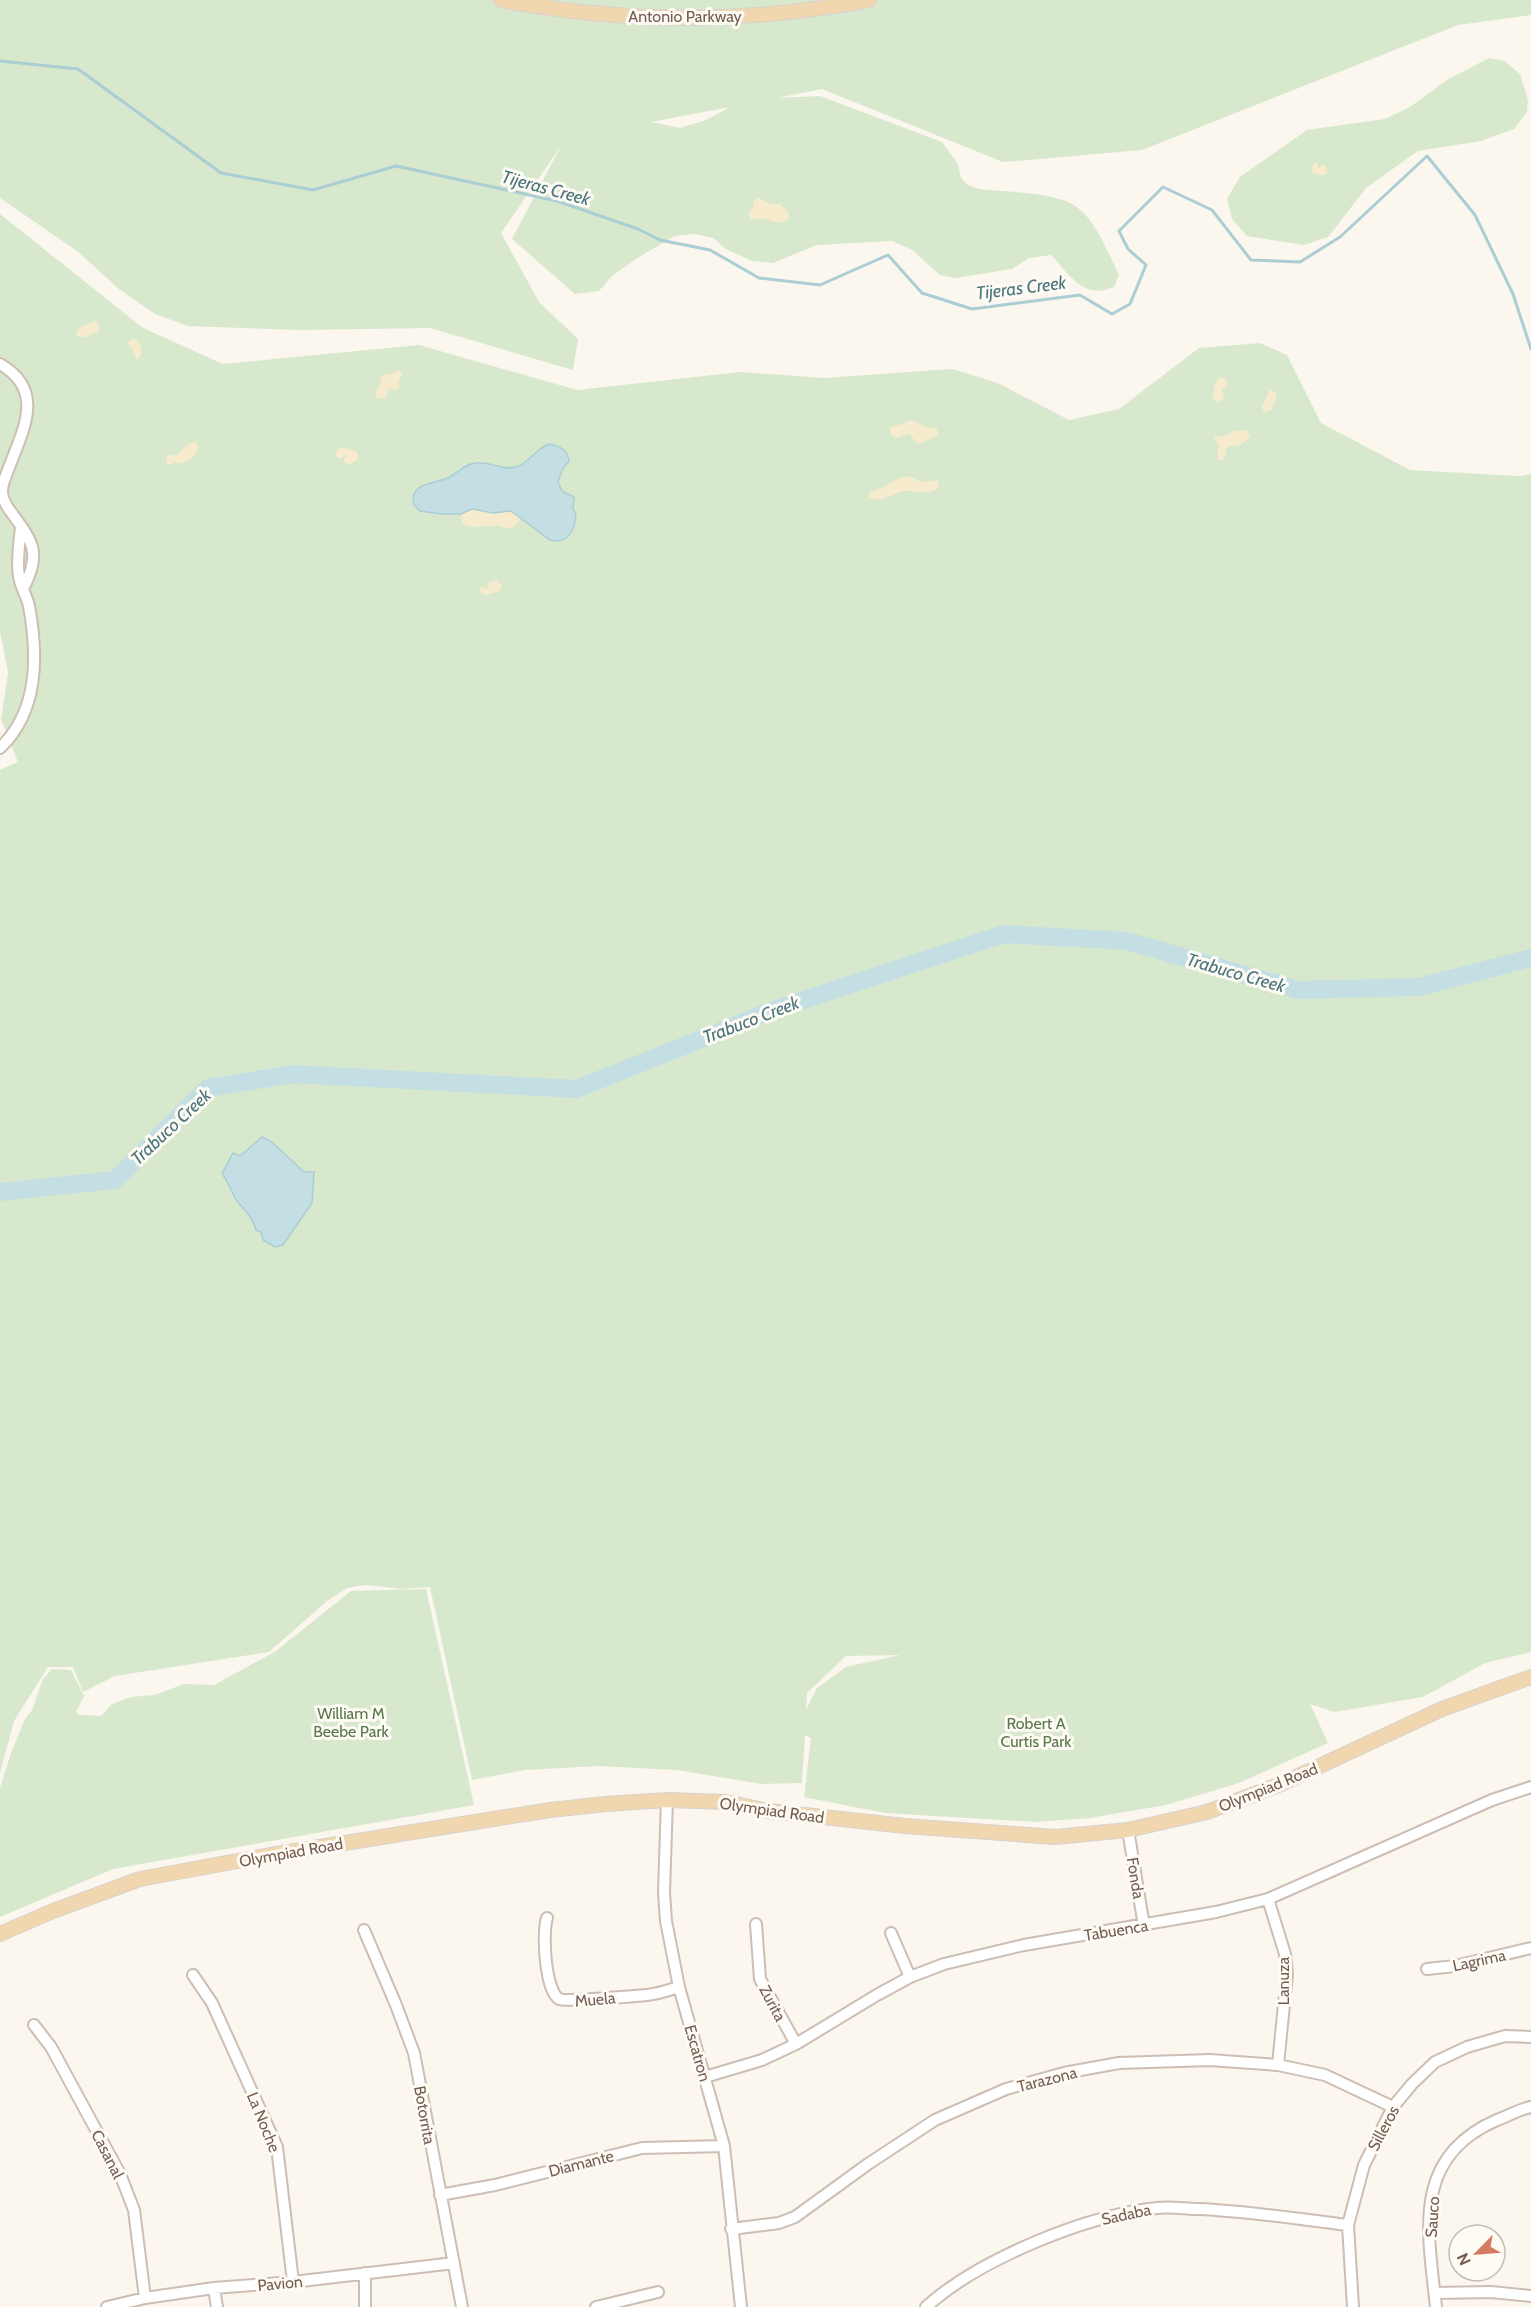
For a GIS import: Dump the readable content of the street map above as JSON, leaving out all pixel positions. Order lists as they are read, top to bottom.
{
  "streets": {
    "main road": ["Antonio Parkway", "Olympiad Road"],
    "street": [
      "Fonda",
      "Tabuenca",
      "Lagrima",
      "Lanuza",
      "Muela",
      "Zurita",
      "Escatron",
      "Tarazona",
      "Botorrita",
      "La Noche",
      "Silleros",
      "Casanal",
      "Diamante",
      "Sadaba",
      "Sauco",
      "Pavion"
    ]
  },
  "crossings": [
    ["Olympiad Road", "Fonda"],
    ["Olympiad Road", "Escatron"],
    ["Fonda", "Tabuenca"],
    ["Tabuenca", "Lanuza"],
    ["Tabuenca", "Zurita"],
    ["Tabuenca", "Escatron"],
    ["Lanuza", "Tarazona"],
    ["Muela", "Escatron"],
    ["Escatron", "Tarazona"],
    ["Escatron", "Diamante"],
    ["Tarazona", "Silleros"],
    ["Botorrita", "Diamante"],
    ["Botorrita", "Pavion"],
    ["La Noche", "Pavion"],
    ["Silleros", "Sadaba"],
    ["Casanal", "Pavion"]
  ],
  "water": ["Tijeras Creek", "Trabuco Creek"],
  "parks": ["William M Beebe Park", "Robert A Curtis Park"],
  "north": "bottom left"
}
